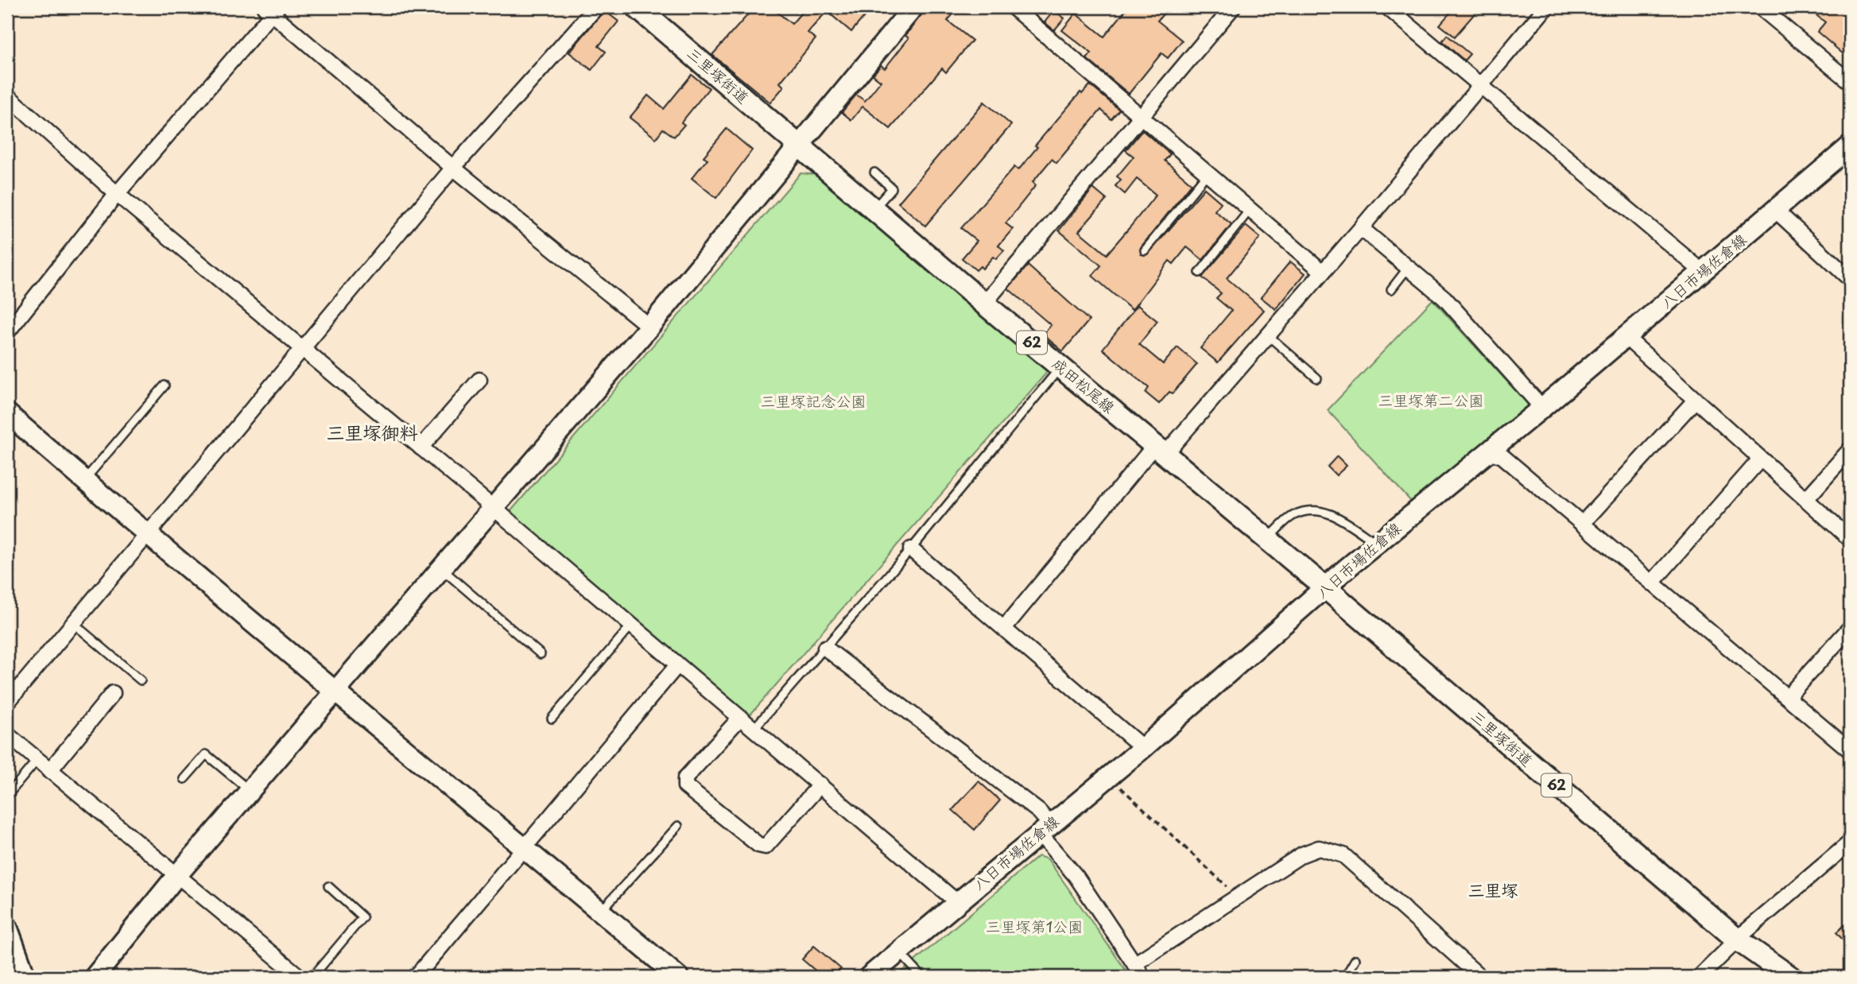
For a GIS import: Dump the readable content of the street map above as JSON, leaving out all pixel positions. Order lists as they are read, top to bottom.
{
  "streets": {
    "main road": ["三里塚街道", "62", "成田松尾線"],
    "street": ["八日市場佐倉線"]
  },
  "crossings": [
    ["三里塚街道", "八日市場佐倉線"],
    ["三里塚街道", "成田松尾線"]
  ],
  "districts": ["三里塚御料", "三里塚"],
  "parks": ["三里塚第二公園", "三里塚記念公園", "三里塚第1公園"]
}
